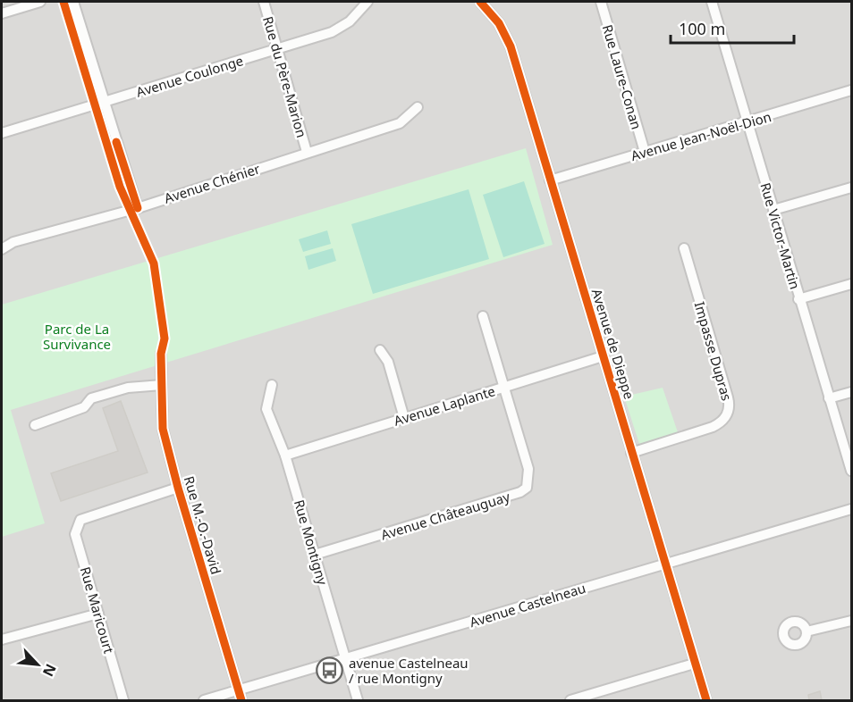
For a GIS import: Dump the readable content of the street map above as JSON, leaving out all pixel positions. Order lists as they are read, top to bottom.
{
  "streets": {
    "street": [
      "Avenue Coulonge",
      "Rue du Père-Marion",
      "Rue Laure-Conan",
      "Avenue Jean-Noël-Dion",
      "Avenue Chénier",
      "Rue Victor-Martin",
      "Avenue de Dieppe",
      "Impasse Dupras",
      "Avenue Laplante",
      "Avenue Châteauguay",
      "Rue M.-O.-David",
      "Rue Montigny",
      "Avenue Castelneau",
      "Rue Maricourt"
    ]
  },
  "crossings": [
    ["Avenue Coulonge", "Rue du Père-Marion"],
    ["Rue du Père-Marion", "Avenue Chénier"],
    ["Rue Laure-Conan", "Avenue Jean-Noël-Dion"],
    ["Avenue Jean-Noël-Dion", "Rue Victor-Martin"],
    ["Avenue Jean-Noël-Dion", "Avenue de Dieppe"],
    ["Avenue de Dieppe", "Impasse Dupras"],
    ["Avenue de Dieppe", "Avenue Laplante"],
    ["Avenue de Dieppe", "Avenue Castelneau"],
    ["Avenue Laplante", "Avenue Châteauguay"],
    ["Avenue Laplante", "Rue Montigny"],
    ["Avenue Châteauguay", "Rue Montigny"],
    ["Rue M.-O.-David", "Avenue Castelneau"],
    ["Rue M.-O.-David", "Rue Maricourt"],
    ["Rue Montigny", "Avenue Castelneau"]
  ],
  "parks": ["Parc de La Survivance"],
  "places": {
    "bus stop": ["avenue Castelneau / rue Montigny"]
  },
  "scale_bar": "100 m",
  "north": "bottom right"
}
